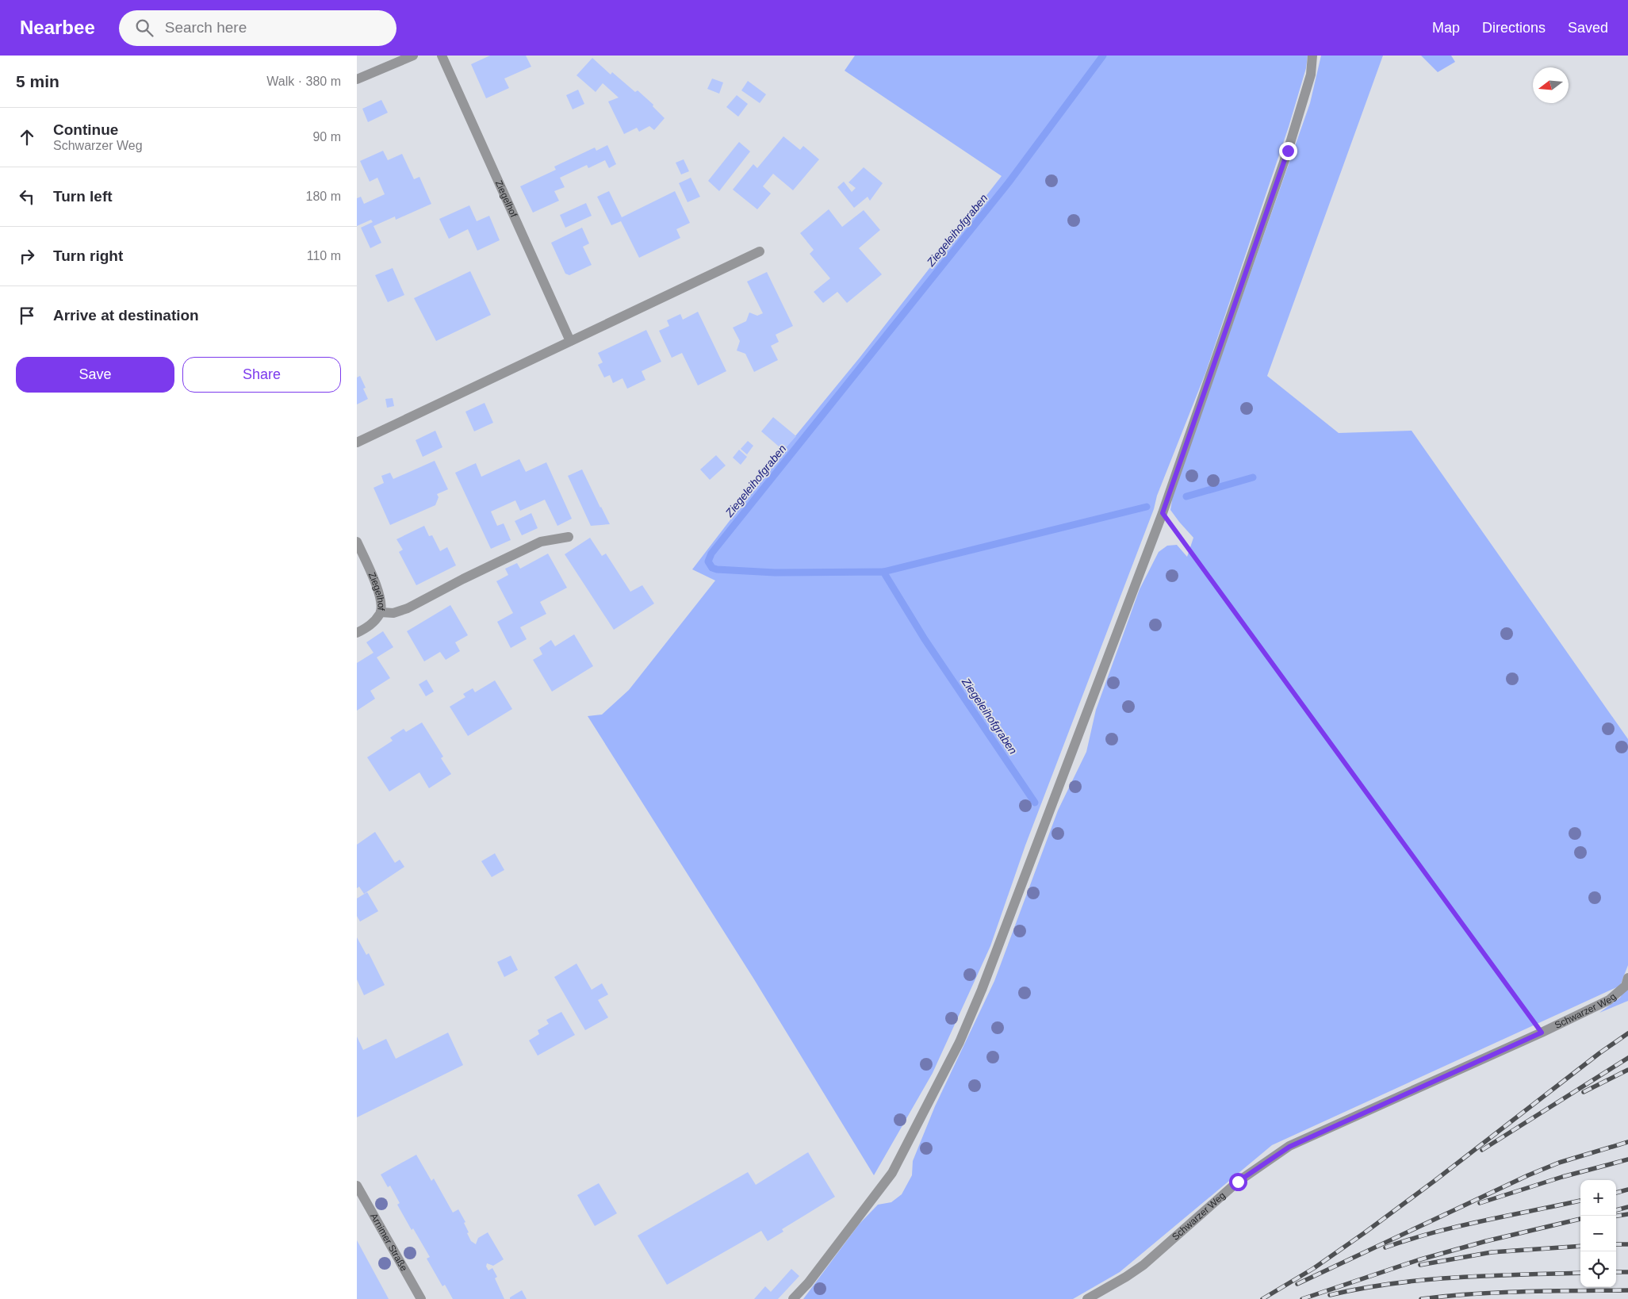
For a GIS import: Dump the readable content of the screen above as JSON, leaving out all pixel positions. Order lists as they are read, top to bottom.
{
  "streets": {
    "street": ["Ziegelhof", "Schwarzer Weg", "Arnimer Straße"]
  },
  "water": ["Ziegeleihofgraben"],
  "north": "left",
  "page": {
    "header": "Nearbee",
    "search": "Search here",
    "nav": ["Map", "Directions", "Saved"],
    "heading": ["5 min", "Walk · 380 m"],
    "list": [
      ["Continue", "Schwarzer Weg", "90 m"],
      ["Turn left", "180 m"],
      ["Turn right", "110 m"],
      "Arrive at destination"
    ],
    "buttons": ["Save", "Share"],
    "map_buttons": ["+", "−"]
  }
}
